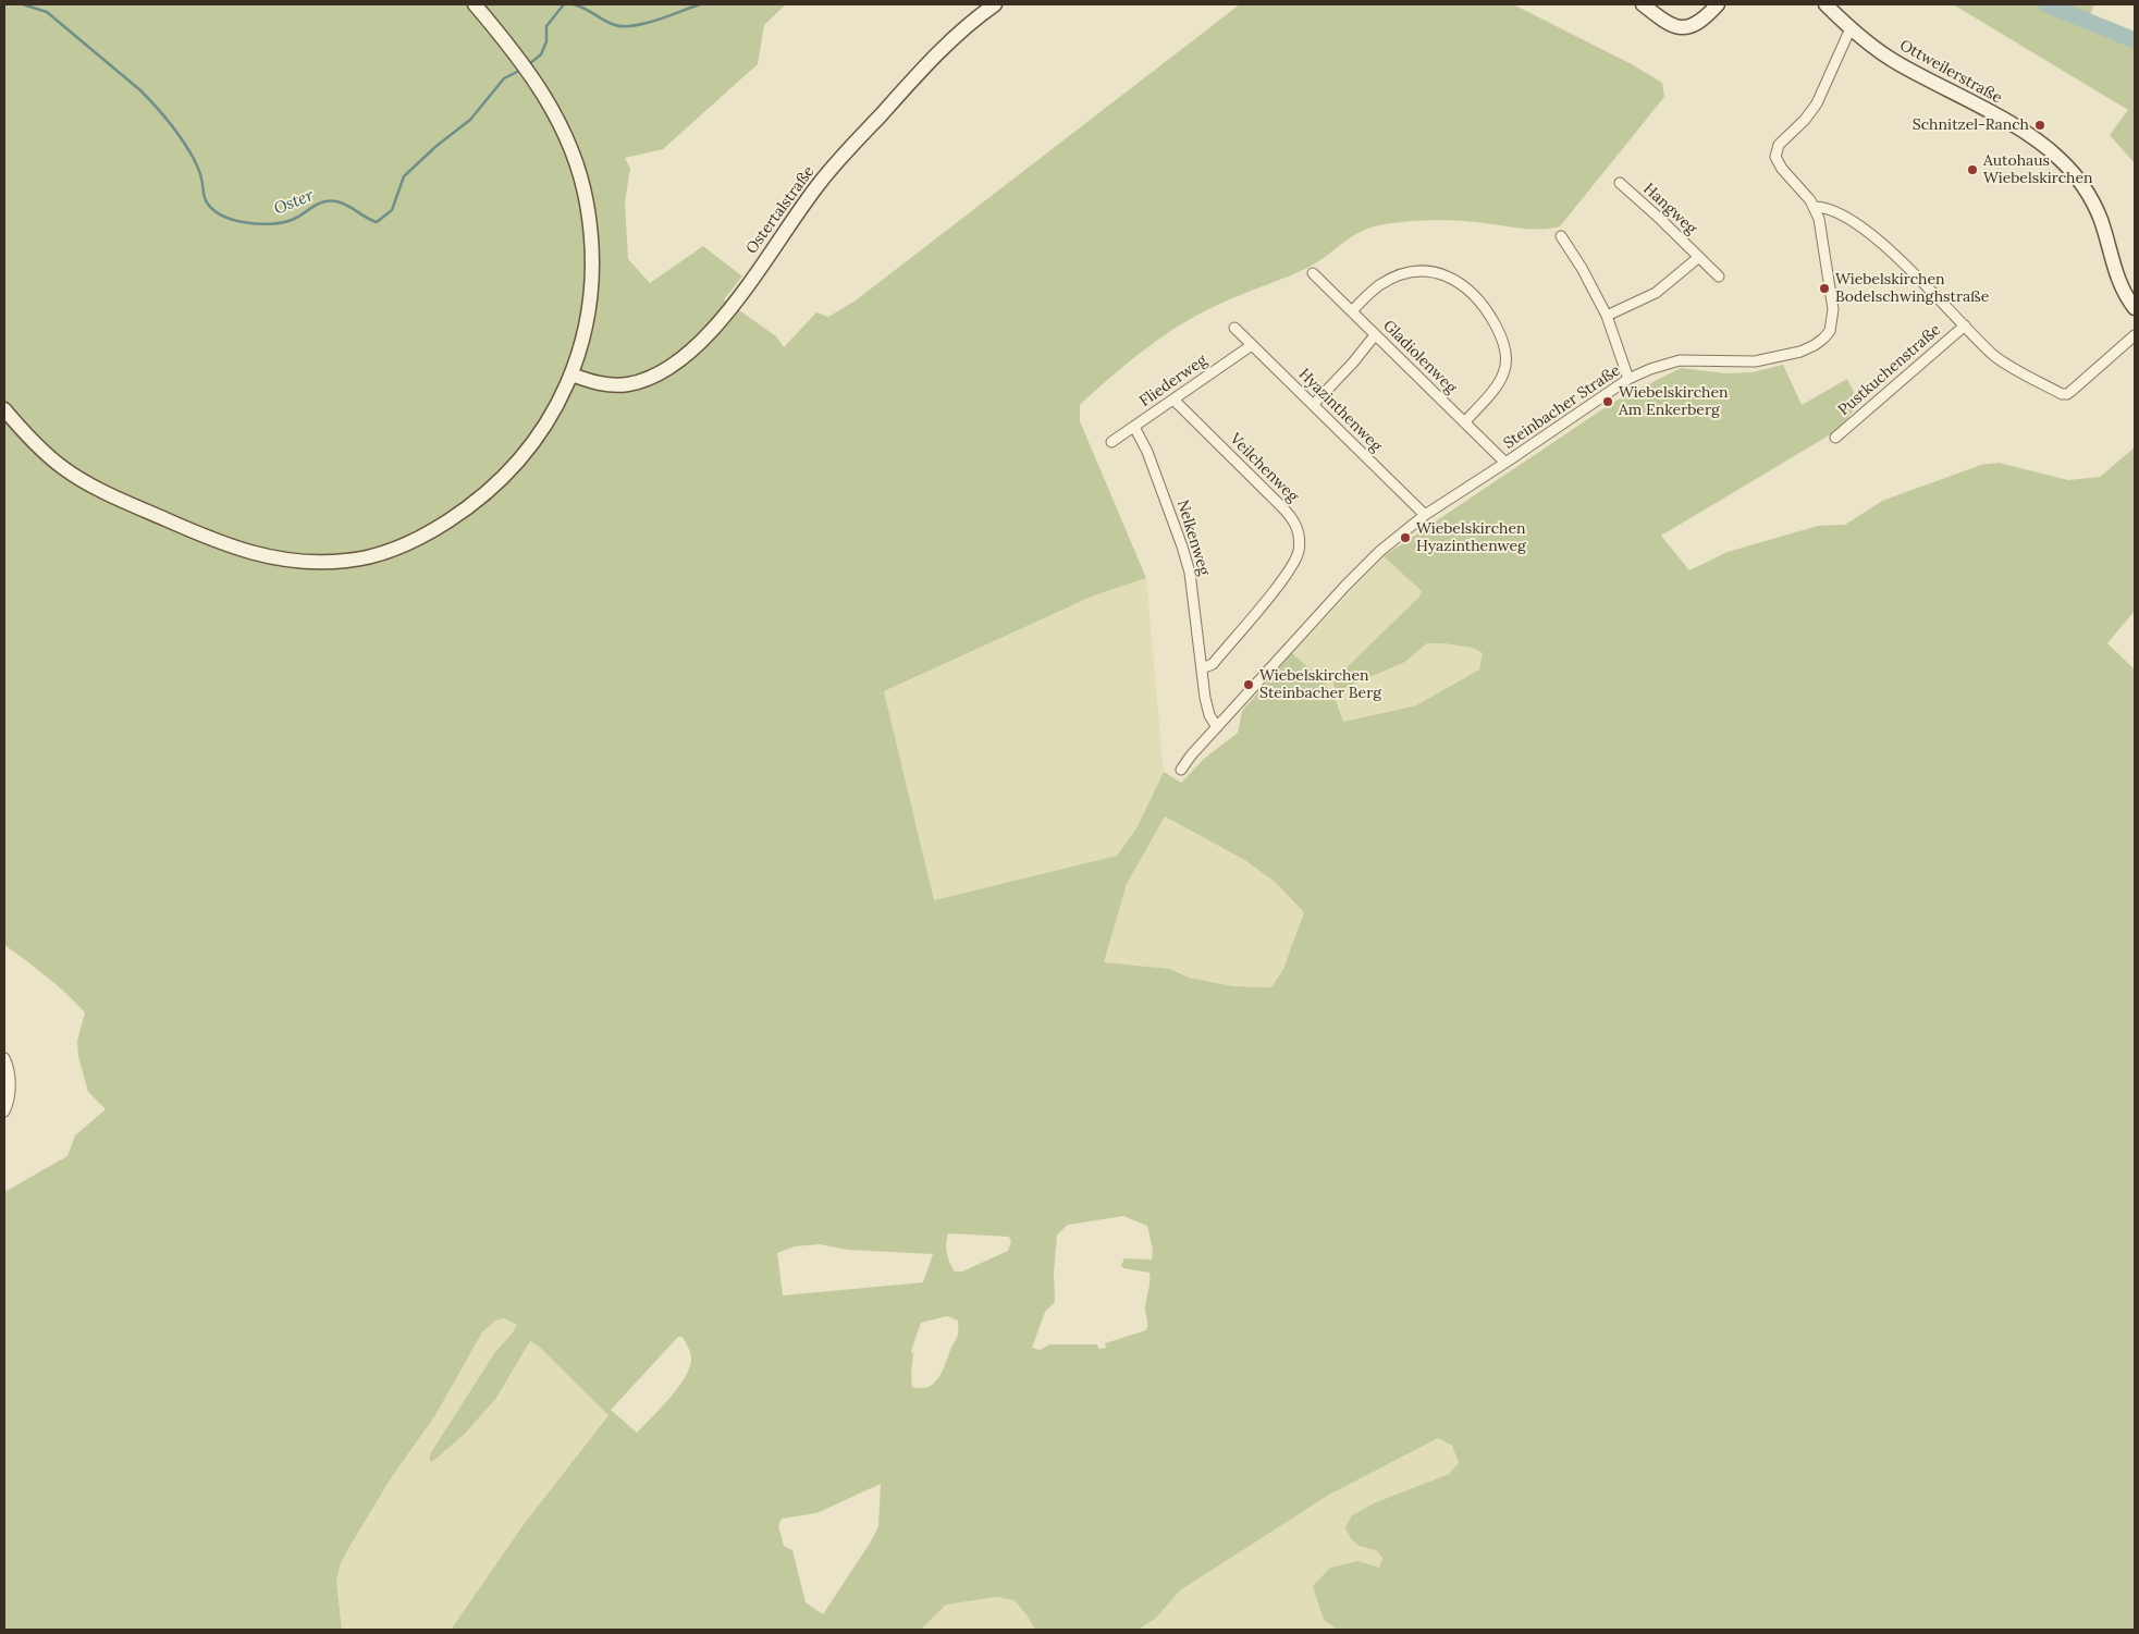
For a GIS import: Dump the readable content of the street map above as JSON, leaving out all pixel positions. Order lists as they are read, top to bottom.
{
  "streets": {
    "main road": ["Ottweilerstraße", "Ostertalstraße"],
    "street": [
      "Hangweg",
      "Gladiolenweg",
      "Pustkuchenstraße",
      "Fliederweg",
      "Steinbacher Straße",
      "Hyazinthenweg",
      "Veilchenweg",
      "Nelkenweg"
    ]
  },
  "crossings": [
    ["Ottweilerstraße", "Steinbacher Straße"],
    ["Gladiolenweg", "Steinbacher Straße"],
    ["Fliederweg", "Hyazinthenweg"],
    ["Fliederweg", "Veilchenweg"],
    ["Fliederweg", "Nelkenweg"],
    ["Steinbacher Straße", "Hyazinthenweg"],
    ["Steinbacher Straße", "Nelkenweg"],
    ["Veilchenweg", "Nelkenweg"]
  ],
  "water": ["Oster"],
  "places": [
    "Schnitzel-Ranch",
    "Autohaus Wiebelskirchen",
    "Wiebelskirchen Bodelschwinghstraße",
    "Wiebelskirchen Am Enkerberg",
    "Wiebelskirchen Hyazinthenweg",
    "Wiebelskirchen Steinbacher Berg"
  ]
}
